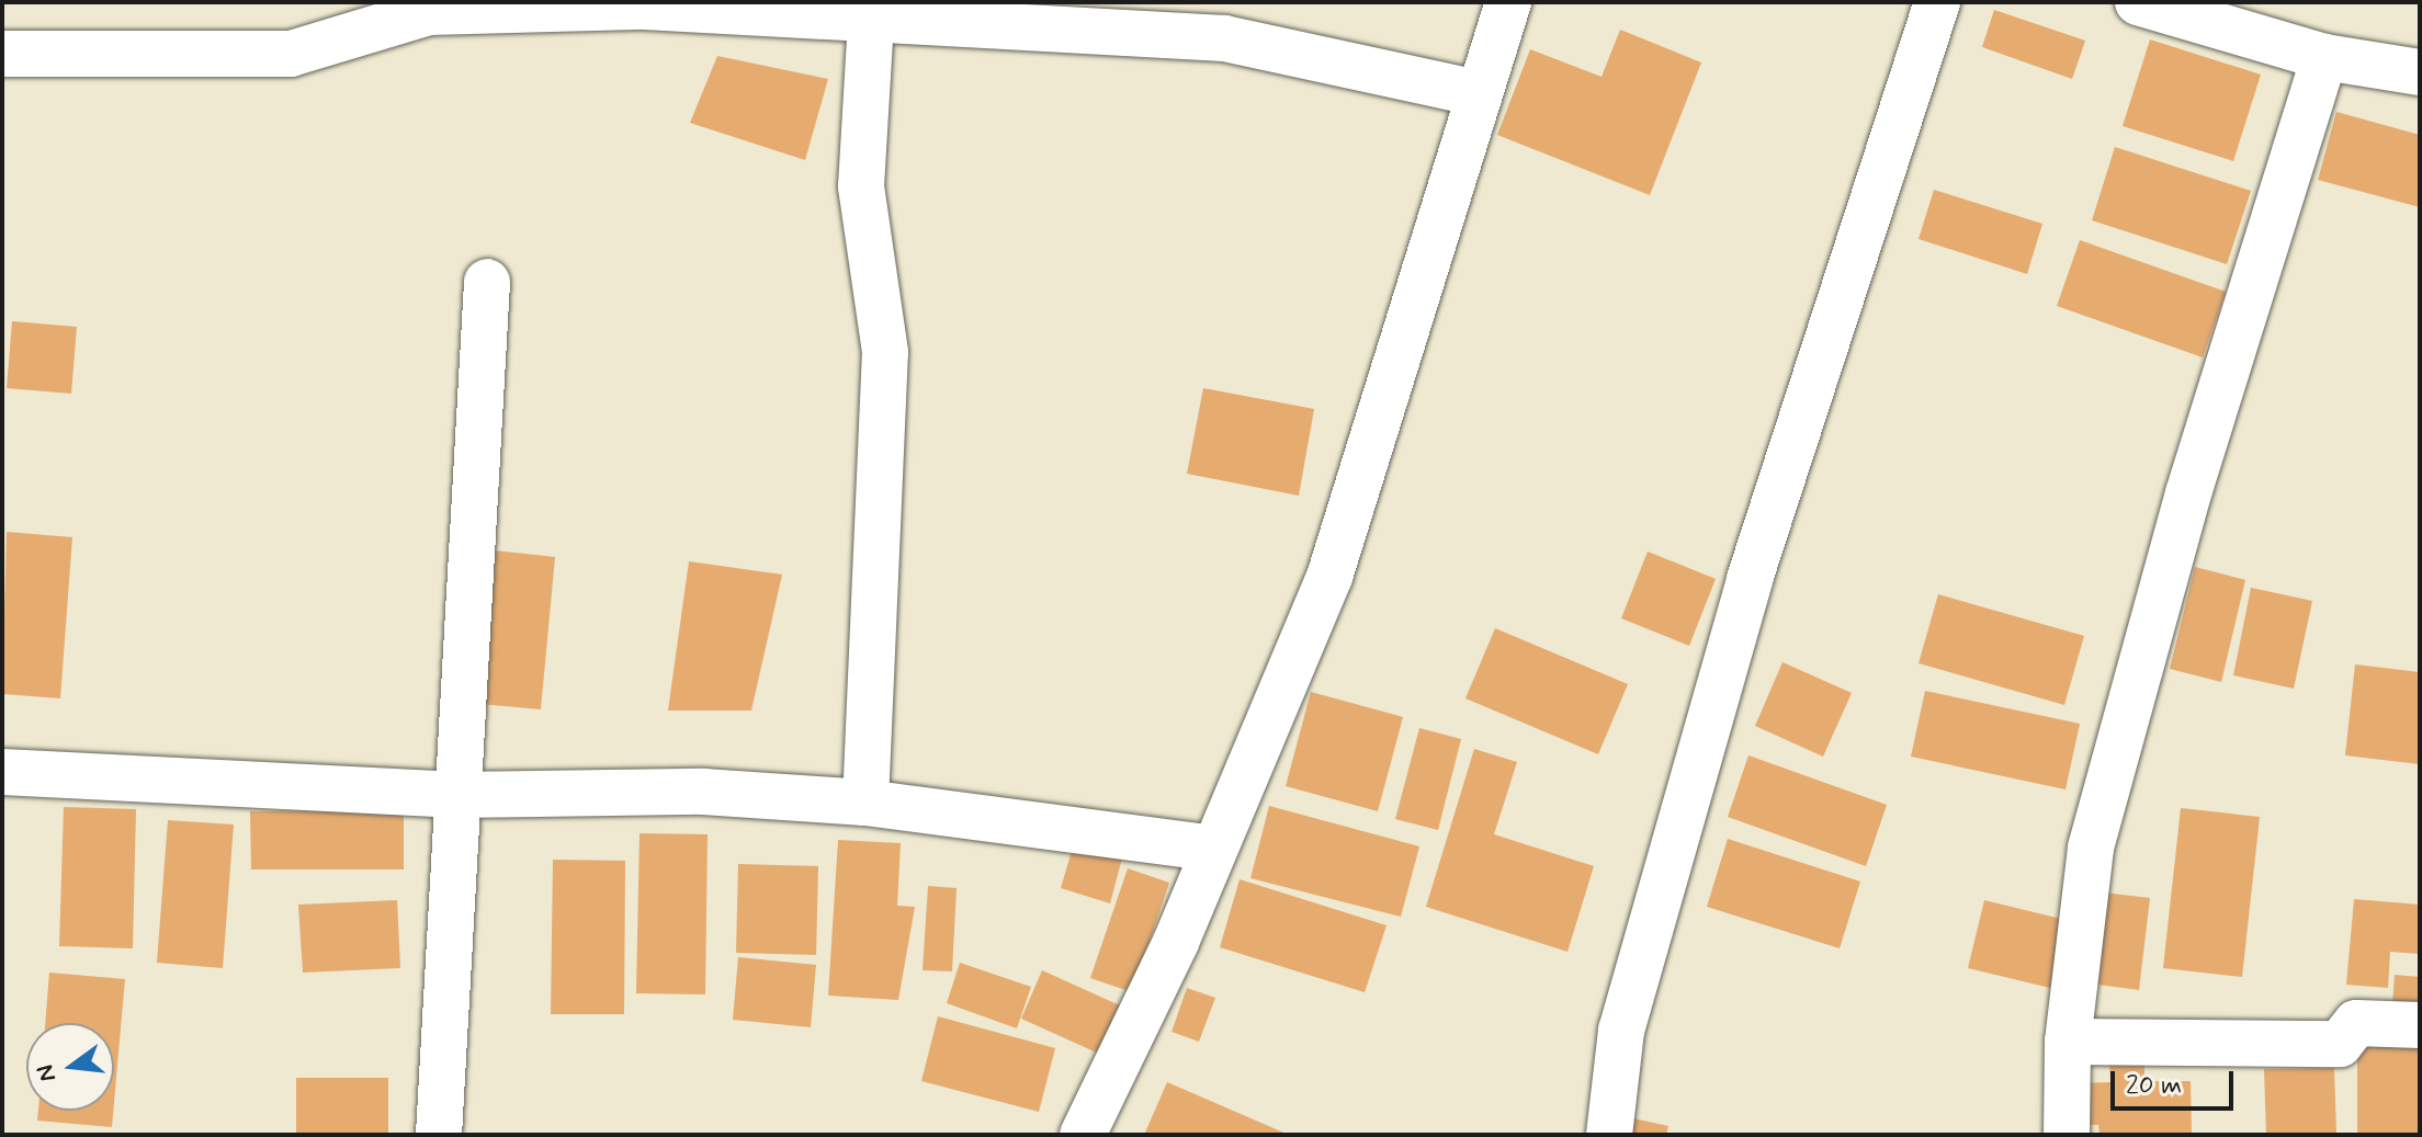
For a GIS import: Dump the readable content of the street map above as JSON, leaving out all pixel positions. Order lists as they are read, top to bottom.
{
  "scale_bar": "20 m",
  "north": "left"
}
